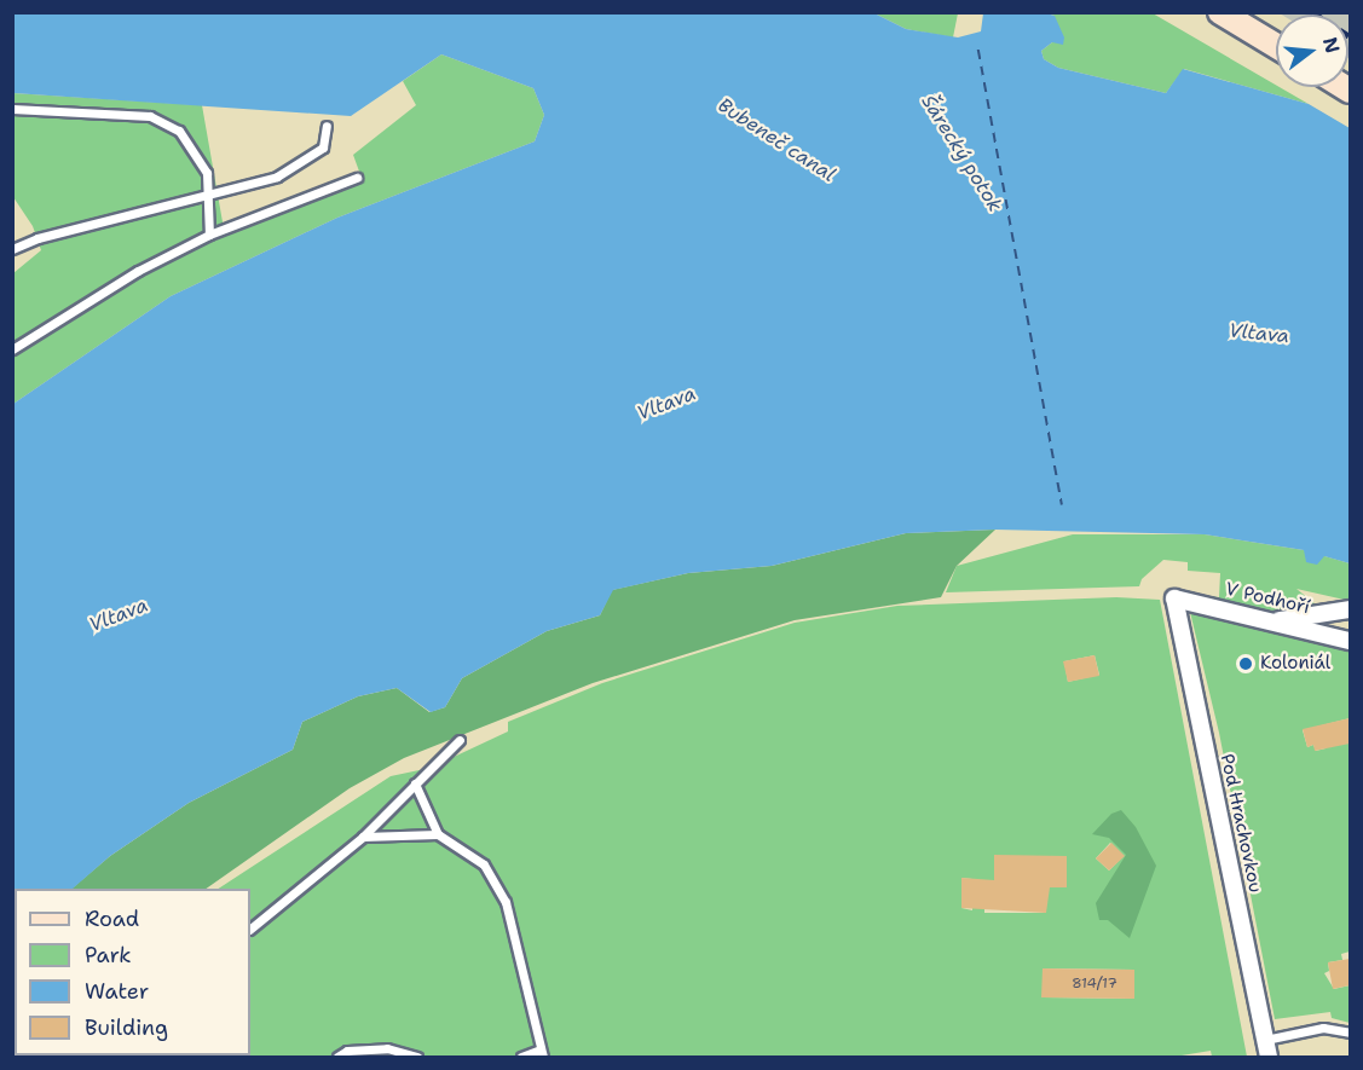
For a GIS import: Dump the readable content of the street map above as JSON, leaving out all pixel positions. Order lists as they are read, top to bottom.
{
  "streets": {
    "street": ["V Podhoří", "Pod Hrachovkou"]
  },
  "crossings": [
    ["V Podhoří", "Pod Hrachovkou"]
  ],
  "water": ["Bubeneč canal", "Šárecký potok", "Vltava"],
  "places": ["Koloniál"],
  "house_numbers": ["814/17"],
  "legend": [
    "Road",
    "Park",
    "Water",
    "Building"
  ],
  "north": "right"
}
